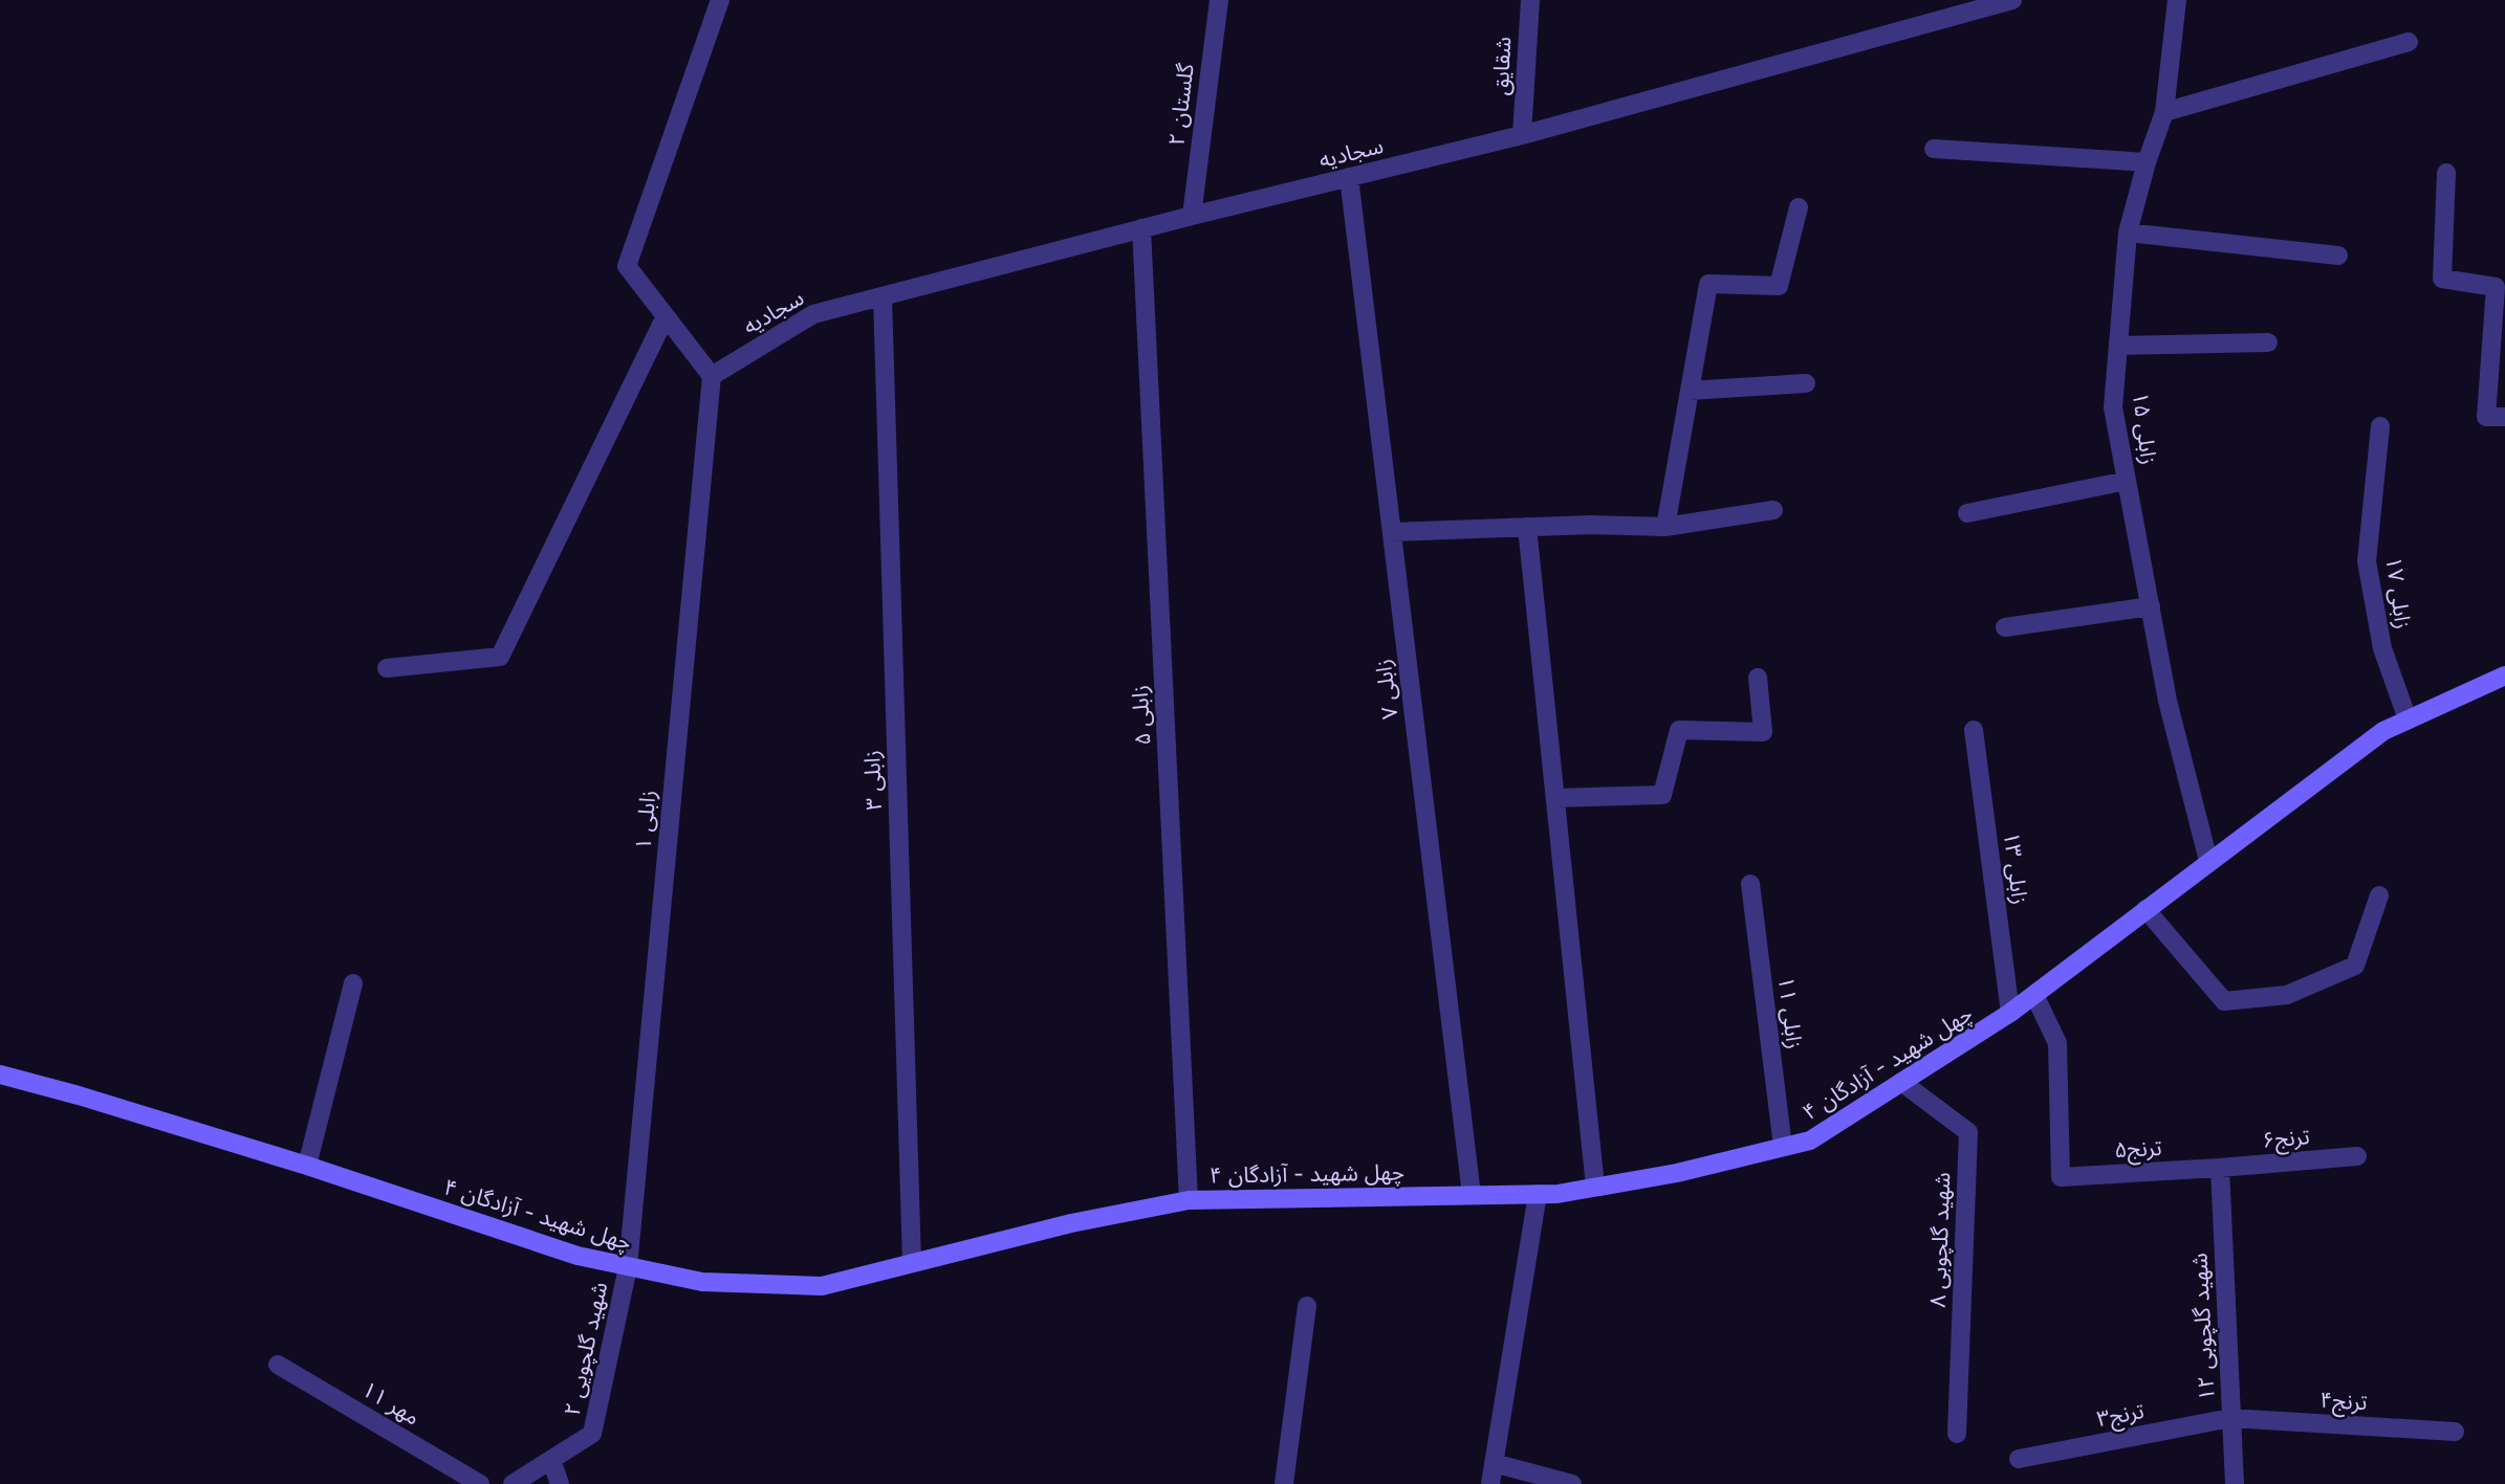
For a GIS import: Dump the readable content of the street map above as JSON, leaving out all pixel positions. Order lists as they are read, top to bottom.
{
  "streets": {
    "street": [
      "شقایق",
      "گلستان ۲",
      "سجادیه",
      "زابلی ۱۵",
      "زابلی ۱۷",
      "زابلی ۷",
      "زابلی ۵",
      "زابلی ۳",
      "زابلی ۱",
      "زابلی ۱۳",
      "زابلی ۱۱",
      "چهل شهید - آزادگان ۴",
      "ترنج۶",
      "ترنج۵",
      "شهید گلچوبی ۸",
      "شهید گلچوبی ۱۲",
      "شهید گلچویی ۲",
      "ترنج۴",
      "مهر ۱۱",
      "ترنج۳"
    ]
  },
  "crossings": [
    ["شقایق", "سجادیه"],
    ["گلستان ۲", "سجادیه"],
    ["سجادیه", "زابلی ۷"],
    ["سجادیه", "زابلی ۵"],
    ["سجادیه", "زابلی ۳"],
    ["سجادیه", "زابلی ۱"],
    ["زابلی ۱۵", "چهل شهید - آزادگان ۴"],
    ["زابلی ۱۷", "چهل شهید - آزادگان ۴"],
    ["زابلی ۷", "چهل شهید - آزادگان ۴"],
    ["زابلی ۵", "چهل شهید - آزادگان ۴"],
    ["زابلی ۳", "چهل شهید - آزادگان ۴"],
    ["زابلی ۱", "چهل شهید - آزادگان ۴"],
    ["زابلی ۱", "شهید گلچویی ۲"],
    ["زابلی ۱۳", "چهل شهید - آزادگان ۴"],
    ["زابلی ۱۱", "چهل شهید - آزادگان ۴"],
    ["چهل شهید - آزادگان ۴", "ترنج۵"],
    ["چهل شهید - آزادگان ۴", "شهید گلچوبی ۸"],
    ["چهل شهید - آزادگان ۴", "شهید گلچویی ۲"],
    ["ترنج۶", "ترنج۵"],
    ["ترنج۶", "شهید گلچوبی ۱۲"],
    ["ترنج۵", "شهید گلچوبی ۱۲"],
    ["شهید گلچوبی ۱۲", "ترنج۴"],
    ["شهید گلچوبی ۱۲", "ترنج۳"],
    ["ترنج۴", "ترنج۳"]
  ]
}
